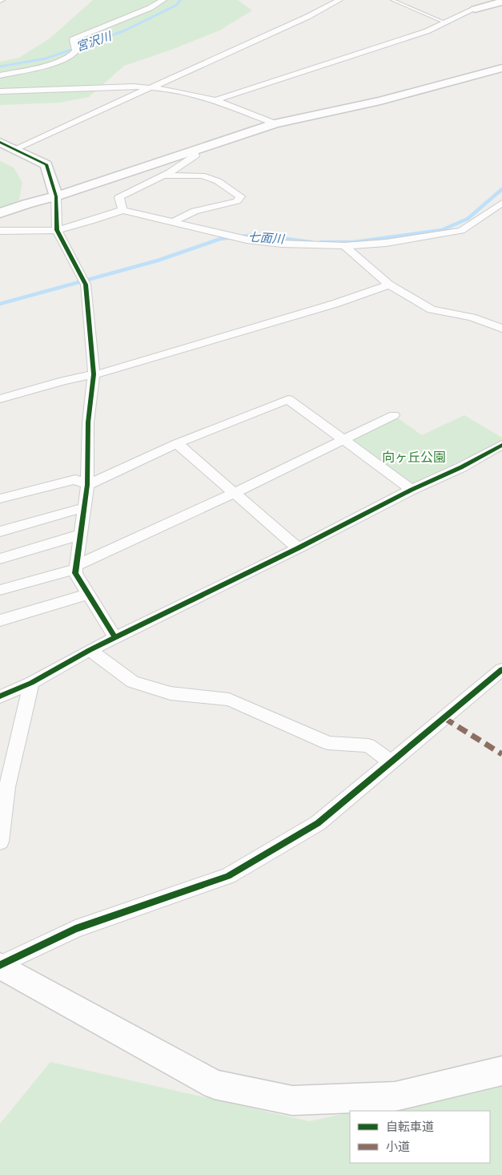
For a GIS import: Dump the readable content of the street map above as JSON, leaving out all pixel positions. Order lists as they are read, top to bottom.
{
  "water": ["宮沢川", "七面川"],
  "parks": ["向ヶ丘公園"],
  "legend": ["自転車道", "小道"]
}
